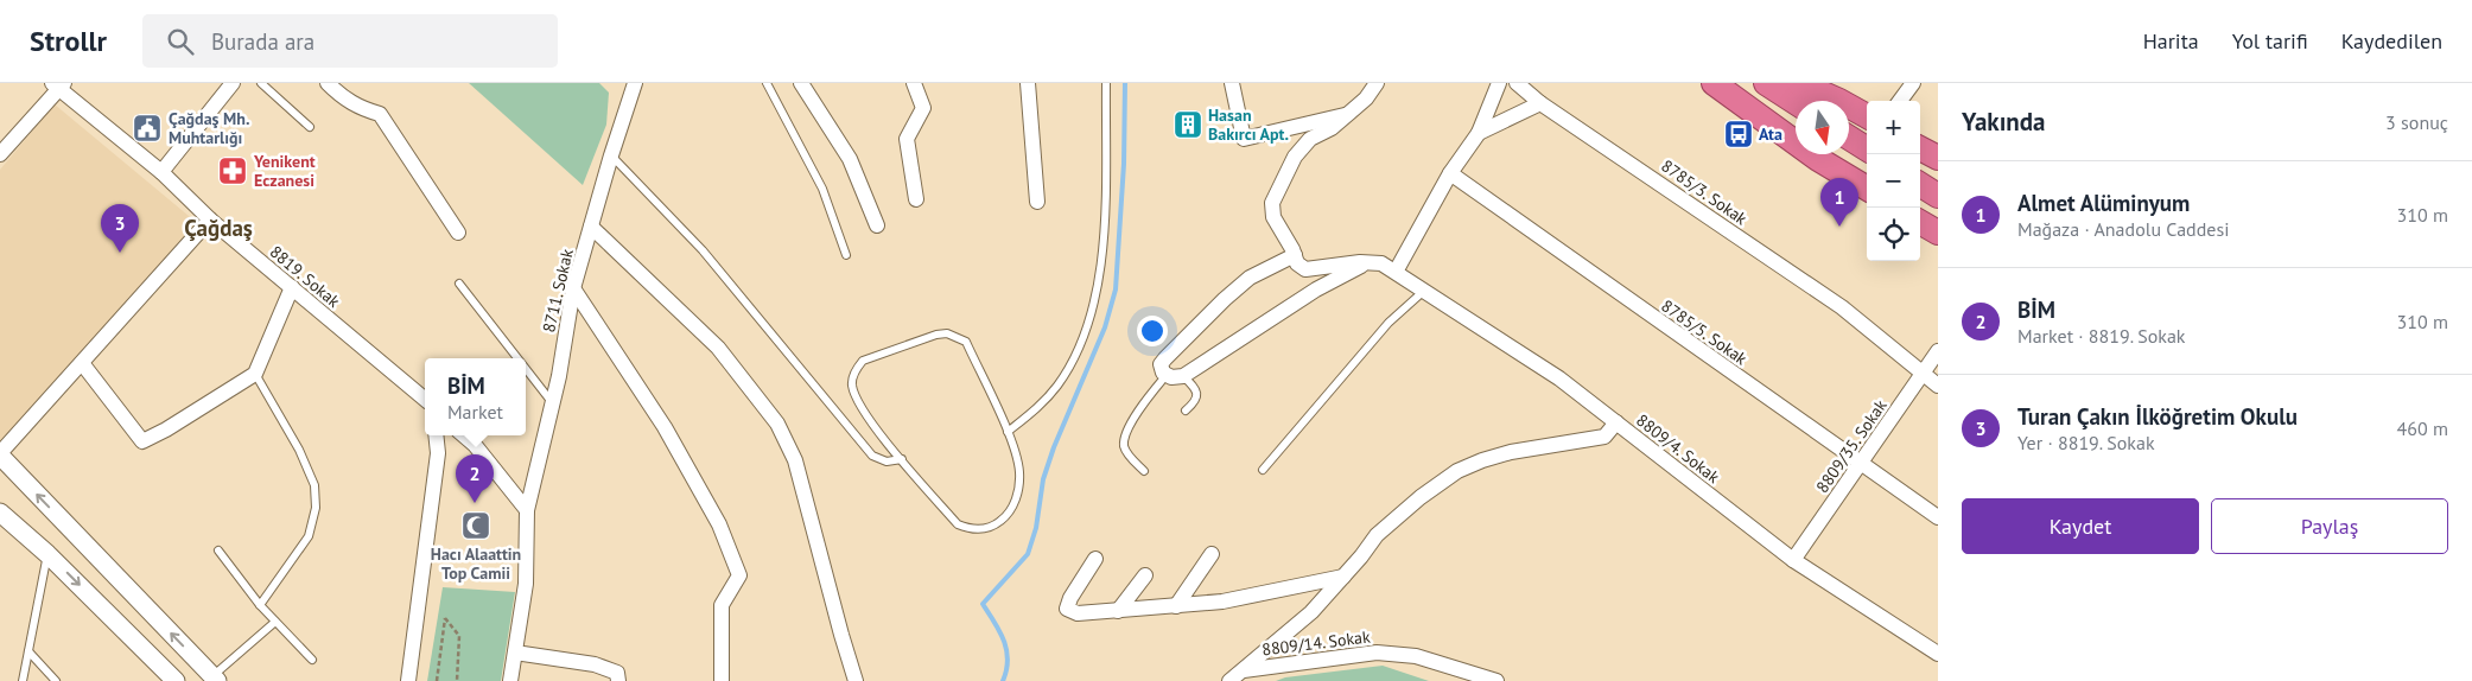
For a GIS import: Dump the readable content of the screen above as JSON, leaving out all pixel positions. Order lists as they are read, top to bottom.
{
  "streets": {
    "street": [
      "8785/3. Sokak",
      "8819. Sokak",
      "8711. Sokak",
      "8785/5. Sokak",
      "8809/35. Sokak",
      "8809/4. Sokak",
      "8809/14. Sokak"
    ]
  },
  "crossings": [
    ["8785/3. Sokak", "8809/35. Sokak"],
    ["8785/5. Sokak", "8809/35. Sokak"],
    ["8809/35. Sokak", "8809/4. Sokak"]
  ],
  "districts": ["Çağdaş"],
  "places": {
    "building": ["Hasan Bakırcı Apt."],
    "public building": ["Çağdaş Mh. Muhtarlığı"],
    "bus stop": ["Ata"],
    "pharmacy": ["Yenikent Eczanesi"],
    "mosque": ["Hacı Alaattin Top Camii"]
  },
  "north": "bottom",
  "page": {
    "header": "Strollr",
    "search": "Burada ara",
    "nav": ["Harita", "Yol tarifi", "Kaydedilen"],
    "heading": ["Yakında", "3 sonuç"],
    "map_buttons": ["+", "−"],
    "list": [
      {
        "mark": "1",
        "name": "Almet Alüminyum",
        "note": "Mağaza · Anadolu Caddesi",
        "value": "310 m"
      },
      {
        "mark": "2",
        "name": "BİM",
        "note": "Market · 8819. Sokak",
        "value": "310 m"
      },
      {
        "mark": "3",
        "name": "Turan Çakın İlköğretim Okulu",
        "note": "Yer · 8819. Sokak",
        "value": "460 m"
      }
    ],
    "pins": ["1", "3", "2"],
    "popup": ["BİM", "Market"],
    "buttons": ["Kaydet", "Paylaş"]
  }
}
